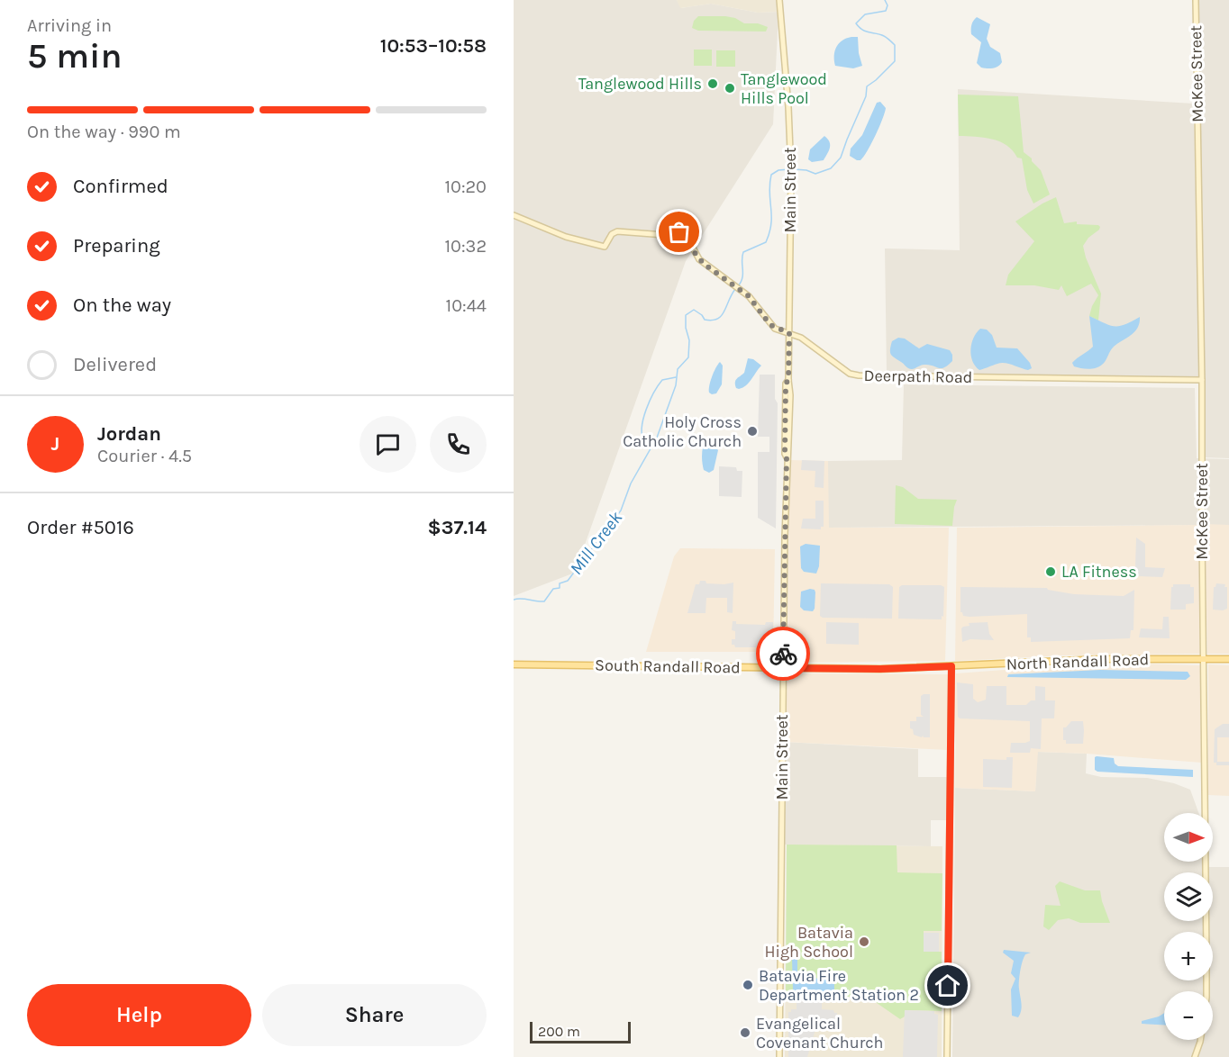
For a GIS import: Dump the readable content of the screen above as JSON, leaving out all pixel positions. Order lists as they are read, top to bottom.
{
  "streets": {
    "main road": ["North Randall Road", "South Randall Road"],
    "street": ["McKee Street", "Main Street", "Deerpath Road"]
  },
  "crossings": [
    ["McKee Street", "Deerpath Road"],
    ["McKee Street", "North Randall Road"],
    ["Main Street", "Deerpath Road"],
    ["Main Street", "South Randall Road"],
    ["North Randall Road", "South Randall Road"]
  ],
  "water": ["Mill Creek"],
  "places": [
    "Tanglewood Hills",
    "Tanglewood Hills Pool",
    "Holy Cross Catholic Church",
    "LA Fitness",
    "Batavia High School",
    "Batavia Fire Department Station 2",
    "Evangelical Covenant Church"
  ],
  "scale_bar": "200 m",
  "north": "right",
  "page": {
    "heading": ["5 min", "Arriving in", "10:53–10:58"],
    "panel": [
      "Jordan",
      "Courier · 4.5",
      "Order #5016",
      "$37.14"
    ],
    "bar": "On the way · 990 m",
    "list": [
      ["Confirmed", "10:20"],
      ["Preparing", "10:32"],
      ["On the way", "10:44"],
      "Delivered"
    ],
    "round": "J",
    "map_buttons": ["+", "−"],
    "buttons": ["Help", "Share"],
    "scale": "200 m"
  }
}
